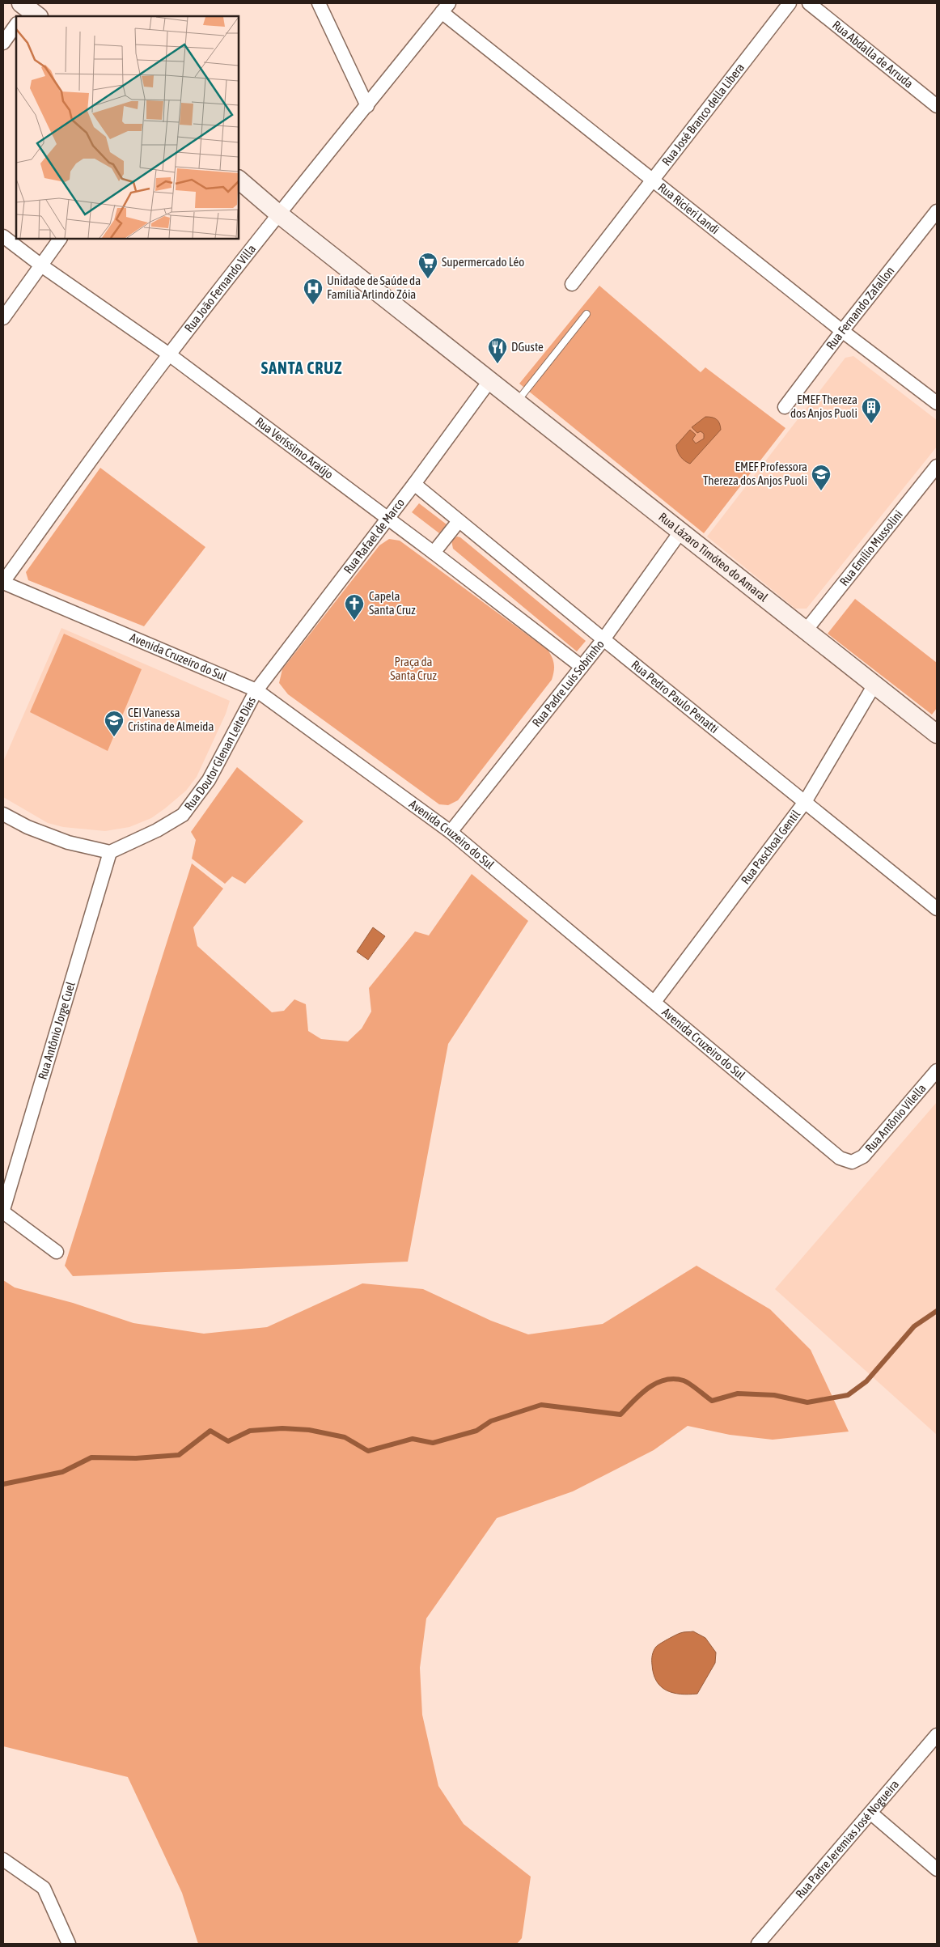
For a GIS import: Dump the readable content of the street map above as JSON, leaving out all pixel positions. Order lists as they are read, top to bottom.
{
  "streets": {
    "main road": ["Rua Lázaro Timóteo do Amaral"],
    "street": [
      "Rua Abdalla de Arruda",
      "Rua José Branco della Libera",
      "Rua Ricieri Landi",
      "Rua João Fernando Villa",
      "Rua Fernando Zafallon",
      "Rua Veríssimo Araújo",
      "Rua Rafael de Marco",
      "Rua Emílio Mussolini",
      "Avenida Cruzeiro do Sul",
      "Rua Padre Luís Sobrinho",
      "Rua Pedro Paulo Penatti",
      "Rua Doutor Glenan Leite Dias",
      "Rua Paschoal Gentil",
      "Rua Antônio Jorge Cuel",
      "Rua Antônio Vilella",
      "Rua Padre Jeremias José Nogueira"
    ]
  },
  "crossings": [
    ["Rua José Branco della Libera", "Rua Ricieri Landi"],
    ["Rua Ricieri Landi", "Rua João Fernando Villa"],
    ["Rua Ricieri Landi", "Rua Fernando Zafallon"],
    ["Rua João Fernando Villa", "Rua Veríssimo Araújo"],
    ["Rua João Fernando Villa", "Rua Lázaro Timóteo do Amaral"],
    ["Rua João Fernando Villa", "Avenida Cruzeiro do Sul"],
    ["Rua Veríssimo Araújo", "Rua Rafael de Marco"],
    ["Rua Veríssimo Araújo", "Rua Padre Luís Sobrinho"],
    ["Rua Rafael de Marco", "Rua Lázaro Timóteo do Amaral"],
    ["Rua Rafael de Marco", "Avenida Cruzeiro do Sul"],
    ["Rua Rafael de Marco", "Rua Pedro Paulo Penatti"],
    ["Rua Rafael de Marco", "Rua Doutor Glenan Leite Dias"],
    ["Rua Emílio Mussolini", "Rua Lázaro Timóteo do Amaral"],
    ["Rua Lázaro Timóteo do Amaral", "Rua Padre Luís Sobrinho"],
    ["Rua Lázaro Timóteo do Amaral", "Rua Paschoal Gentil"],
    ["Avenida Cruzeiro do Sul", "Rua Padre Luís Sobrinho"],
    ["Avenida Cruzeiro do Sul", "Rua Doutor Glenan Leite Dias"],
    ["Avenida Cruzeiro do Sul", "Rua Paschoal Gentil"],
    ["Avenida Cruzeiro do Sul", "Rua Antônio Vilella"],
    ["Rua Padre Luís Sobrinho", "Rua Pedro Paulo Penatti"],
    ["Rua Pedro Paulo Penatti", "Rua Paschoal Gentil"],
    ["Rua Doutor Glenan Leite Dias", "Rua Antônio Jorge Cuel"]
  ],
  "districts": ["SANTA CRUZ"],
  "parks": ["Praça da Santa Cruz"],
  "places": {
    "supermarket": ["Supermercado Léo"],
    "hospital": ["Unidade de Saúde da Família Arlindo Zóia"],
    "restaurant": ["DGuste"],
    "building": ["EMEF Thereza dos Anjos Puoli"],
    "school or university": ["EMEF Professora Thereza dos Anjos Puoli", "CEI Vanessa Cristina de Almeida"],
    "church": ["Capela Santa Cruz"]
  }
}
